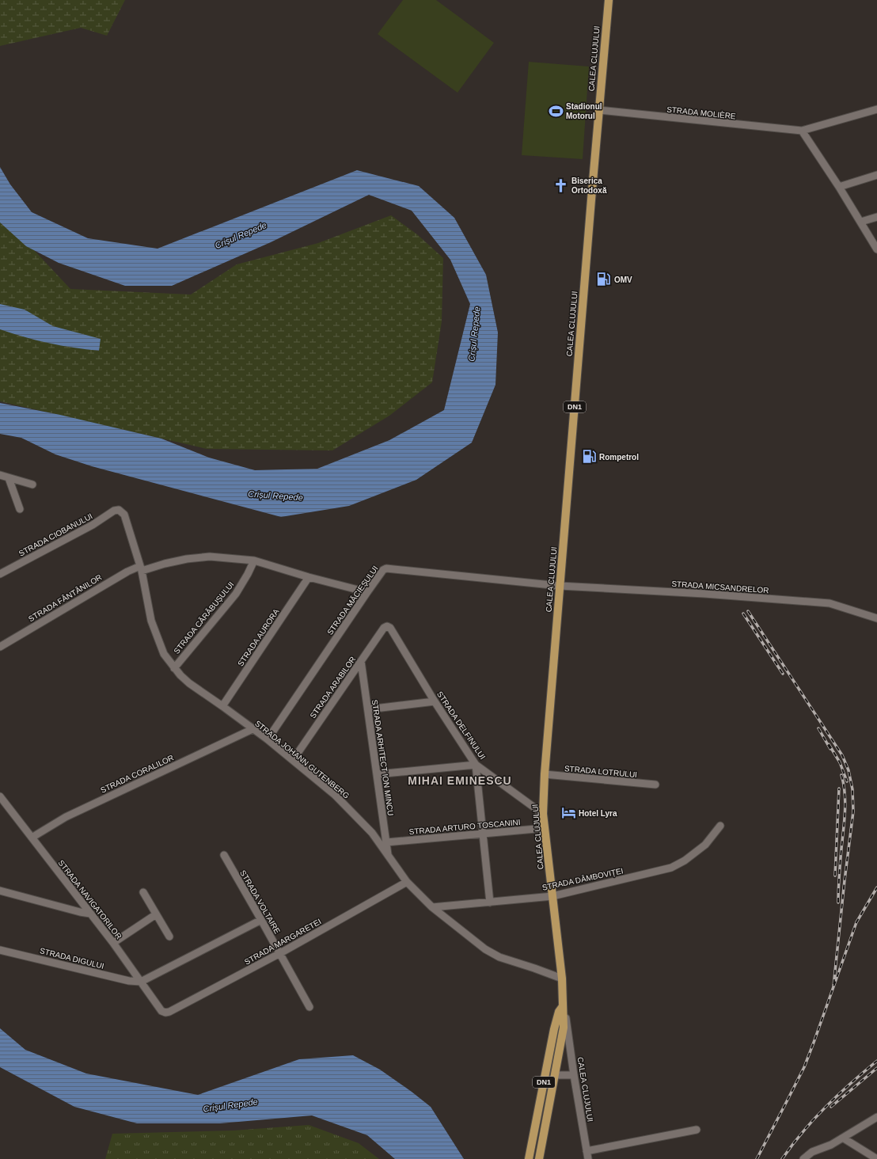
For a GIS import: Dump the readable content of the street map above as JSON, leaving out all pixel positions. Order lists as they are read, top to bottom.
{
  "streets": {
    "main road": ["CALEA CLUJULUI", "DN1"],
    "street": [
      "STRADA MOLIÈRE",
      "STRADA CIOBANULUI",
      "STRADA MICSANDRELOR",
      "STRADA FÂNTÂNILOR",
      "STRADA MĂCIEȘULUI",
      "STRADA CĂRĂBUȘULUI",
      "STRADA AURORA",
      "STRADA ARABILOR",
      "STRADA DELFINULUI",
      "STRADA ARHITECT ION MINCU",
      "STRADA JOHANN GUTENBERG",
      "STRADA LOTRULUI",
      "STRADA CORALILOR",
      "STRADA ARTURO TOSCANINI",
      "STRADA DÂMBOVIȚEI",
      "STRADA NAVIGATORILOR",
      "STRADA VOLTAIRE",
      "STRADA MARGARETEI",
      "STRADA DIGULUI"
    ]
  },
  "crossings": [
    ["CALEA CLUJULUI", "STRADA MOLIÈRE"],
    ["CALEA CLUJULUI", "DN1"],
    ["CALEA CLUJULUI", "STRADA MICSANDRELOR"],
    ["CALEA CLUJULUI", "STRADA MĂCIEȘULUI"],
    ["CALEA CLUJULUI", "STRADA DELFINULUI"],
    ["CALEA CLUJULUI", "STRADA JOHANN GUTENBERG"],
    ["CALEA CLUJULUI", "STRADA LOTRULUI"],
    ["CALEA CLUJULUI", "STRADA ARTURO TOSCANINI"],
    ["CALEA CLUJULUI", "STRADA DÂMBOVIȚEI"],
    ["STRADA CIOBANULUI", "STRADA JOHANN GUTENBERG"],
    ["STRADA MICSANDRELOR", "STRADA MĂCIEȘULUI"],
    ["STRADA FÂNTÂNILOR", "STRADA MĂCIEȘULUI"],
    ["STRADA FÂNTÂNILOR", "STRADA CĂRĂBUȘULUI"],
    ["STRADA FÂNTÂNILOR", "STRADA AURORA"],
    ["STRADA FÂNTÂNILOR", "STRADA JOHANN GUTENBERG"],
    ["STRADA MĂCIEȘULUI", "STRADA JOHANN GUTENBERG"],
    ["STRADA CĂRĂBUȘULUI", "STRADA JOHANN GUTENBERG"],
    ["STRADA AURORA", "STRADA JOHANN GUTENBERG"],
    ["STRADA ARABILOR", "STRADA DELFINULUI"],
    ["STRADA ARABILOR", "STRADA ARHITECT ION MINCU"],
    ["STRADA ARABILOR", "STRADA JOHANN GUTENBERG"],
    ["STRADA ARHITECT ION MINCU", "STRADA JOHANN GUTENBERG"],
    ["STRADA ARHITECT ION MINCU", "STRADA ARTURO TOSCANINI"],
    ["STRADA JOHANN GUTENBERG", "STRADA CORALILOR"],
    ["STRADA JOHANN GUTENBERG", "STRADA DÂMBOVIȚEI"],
    ["STRADA JOHANN GUTENBERG", "STRADA MARGARETEI"],
    ["STRADA CORALILOR", "STRADA NAVIGATORILOR"],
    ["STRADA NAVIGATORILOR", "STRADA MARGARETEI"],
    ["STRADA NAVIGATORILOR", "STRADA DIGULUI"],
    ["STRADA VOLTAIRE", "STRADA MARGARETEI"]
  ],
  "districts": ["MIHAI EMINESCU"],
  "water": ["Crișul Repede"],
  "places": {
    "sports": ["Stadionul Motorul"],
    "church": ["Biserica Ortodoxă"],
    "fuel station": ["OMV", "Rompetrol"],
    "hotel": ["Hotel Lyra"]
  }
}
